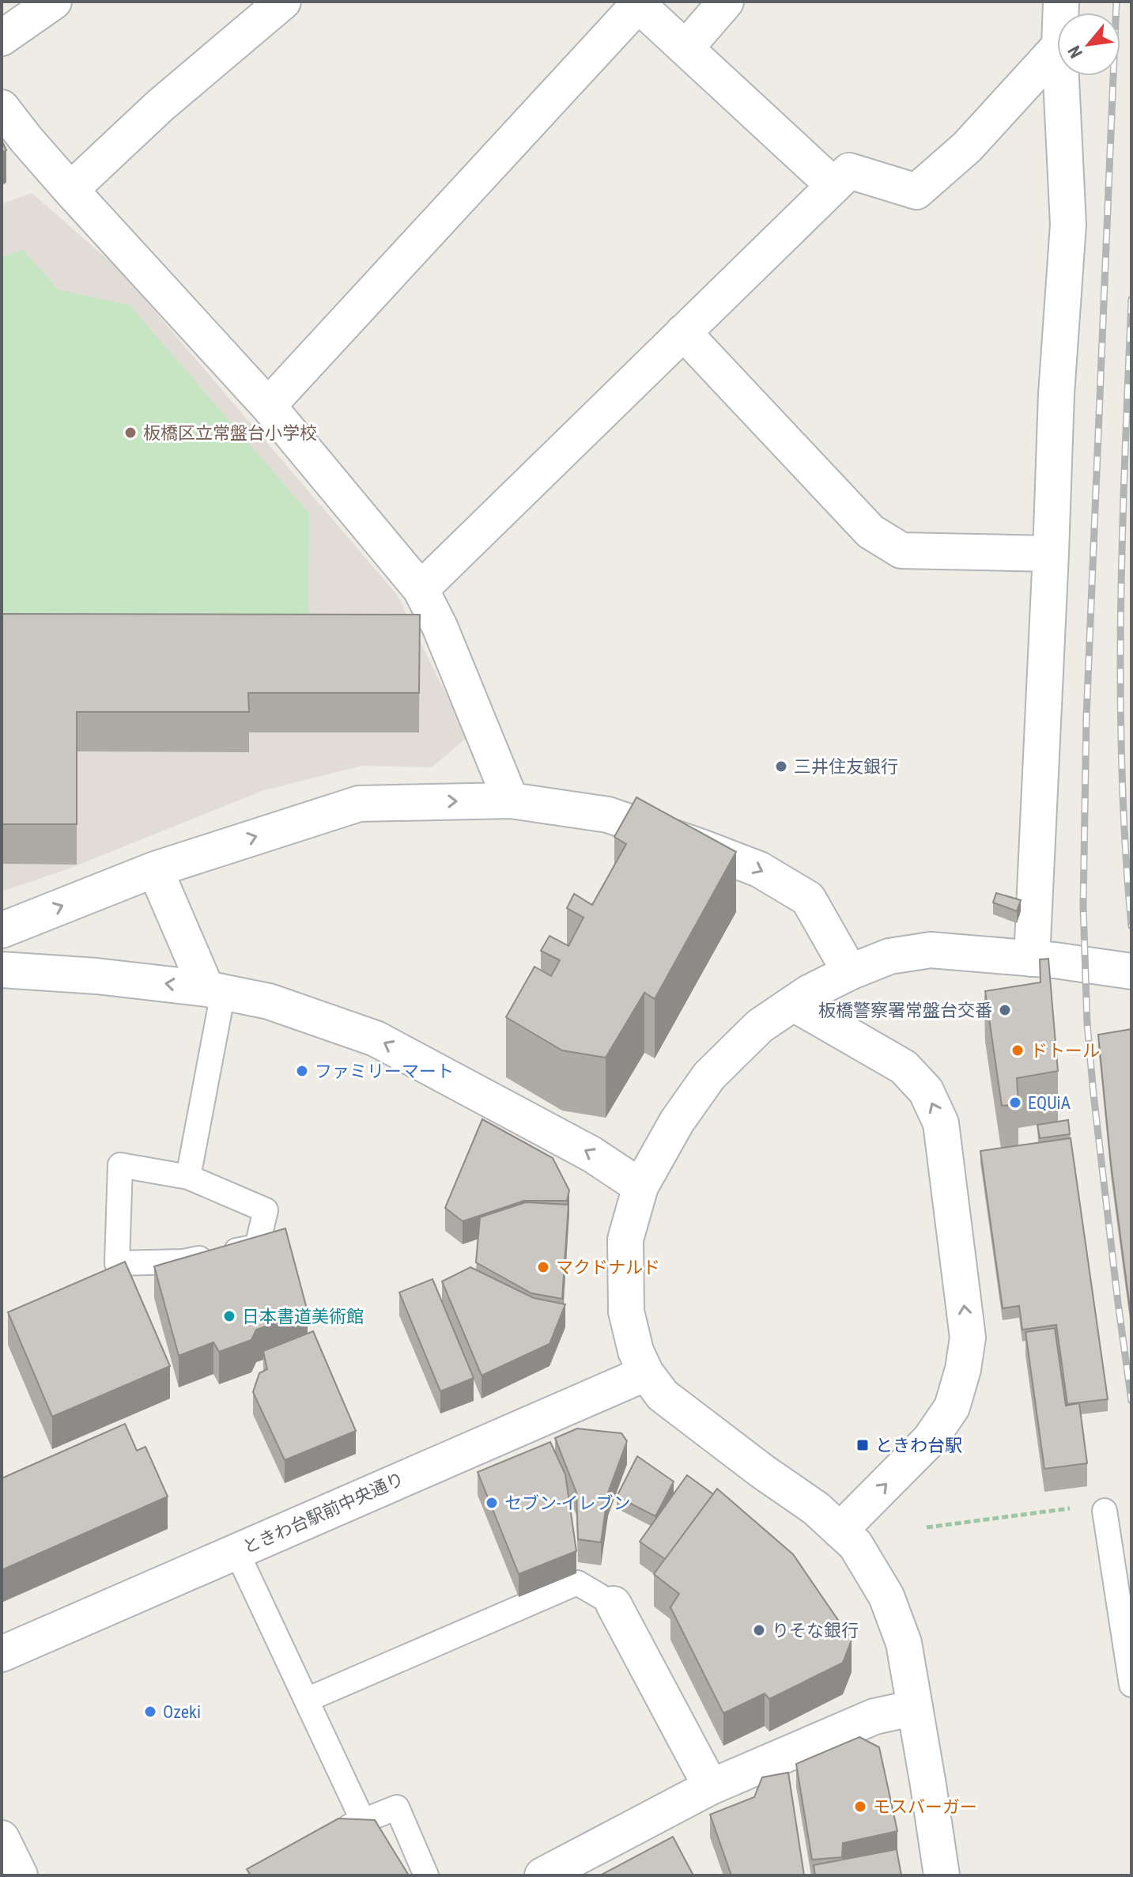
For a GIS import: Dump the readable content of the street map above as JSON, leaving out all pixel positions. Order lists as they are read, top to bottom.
{
  "streets": {
    "street": ["ときわ台駅前中央通り"]
  },
  "places": {
    "other": [
      "板橋区立常盤台小学校",
      "三井住友銀行",
      "板橋警察署常盤台交番",
      "ドトール",
      "ファミリーマート",
      "EQUiA",
      "マクドナルド",
      "日本書道美術館",
      "セブン-イレブン",
      "りそな銀行",
      "Ozeki",
      "モスバーガー"
    ],
    "transit": ["ときわ台駅"]
  },
  "north": "bottom left"
}
